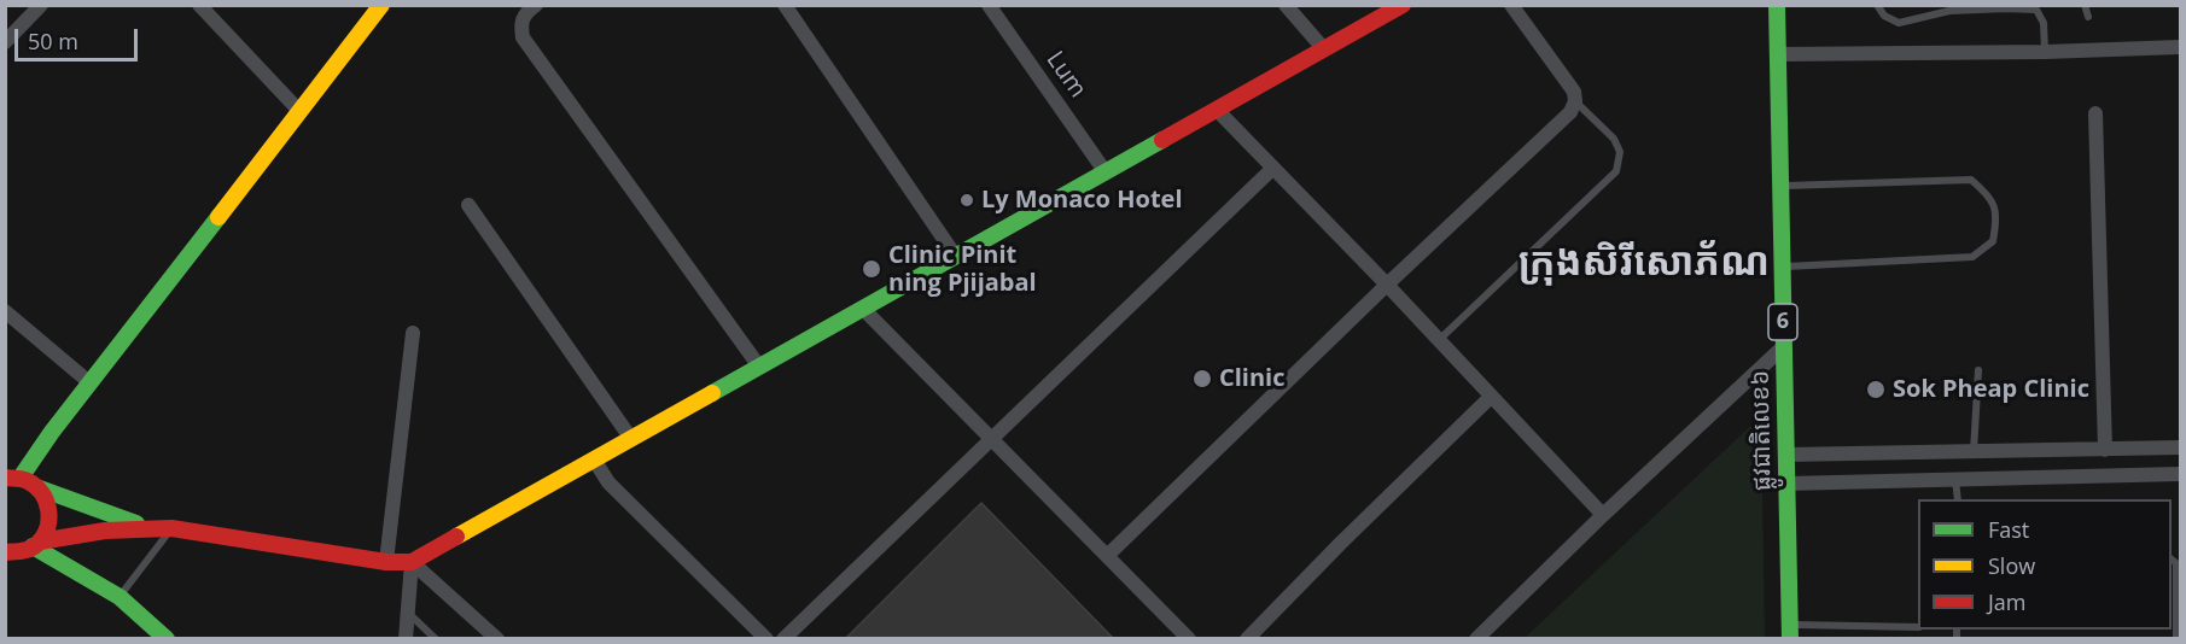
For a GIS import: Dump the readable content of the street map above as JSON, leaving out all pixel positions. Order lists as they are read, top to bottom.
{
  "streets": {
    "main road": ["6", "ផ្លូវជាតិលេខ៦"],
    "street": ["Lum"]
  },
  "districts": ["ក្រុងសិរីសោភ័ណ"],
  "places": [
    "Ly Monaco Hotel",
    "Clinic Pinit ning Pjijabal",
    "Clinic",
    "Sok Pheap Clinic"
  ],
  "legend": ["Fast", "Slow", "Jam"],
  "scale_bar": "50 m"
}
